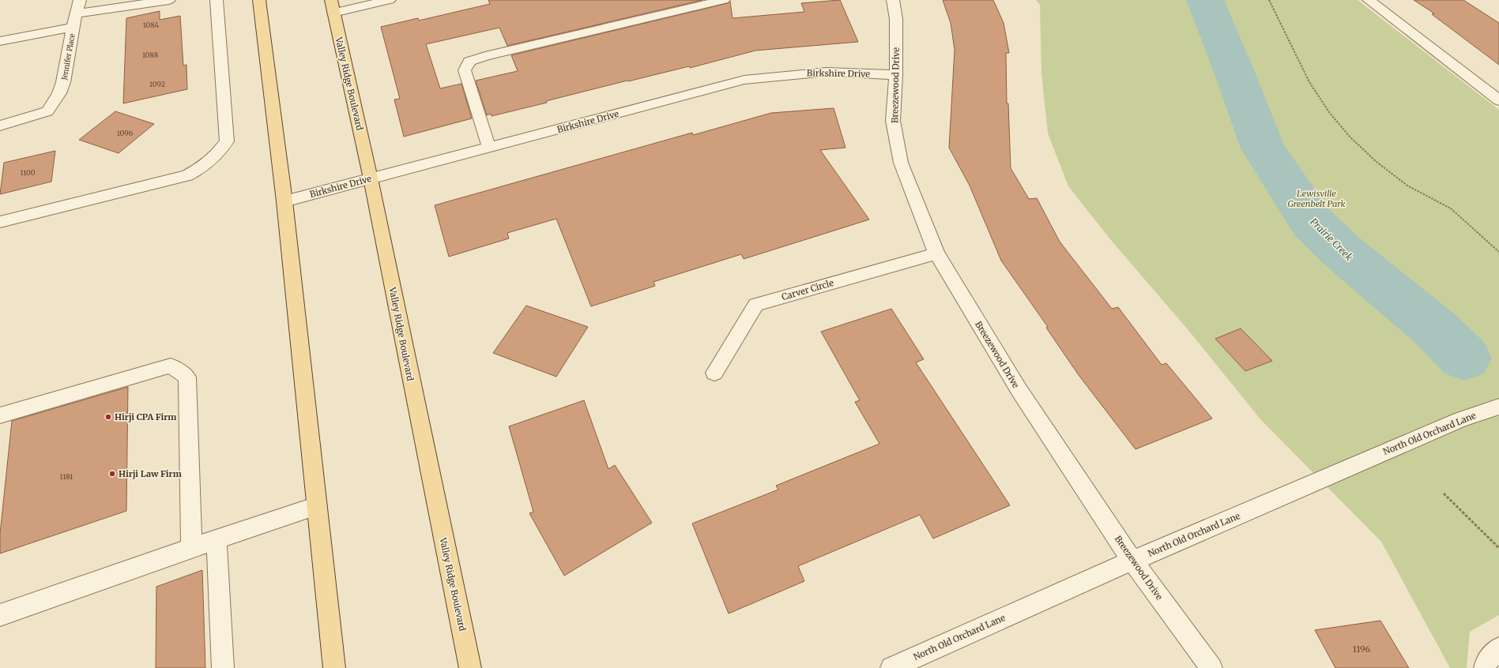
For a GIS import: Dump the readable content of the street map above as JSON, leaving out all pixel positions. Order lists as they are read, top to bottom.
{
  "streets": {
    "main road": ["Valley Ridge Boulevard"],
    "street": [
      "Jennifer Place",
      "Birkshire Drive",
      "Breezewood Drive",
      "Carver Circle",
      "North Old Orchard Lane"
    ]
  },
  "crossings": [
    ["Birkshire Drive", "Valley Ridge Boulevard"],
    ["Birkshire Drive", "Breezewood Drive"],
    ["Breezewood Drive", "Carver Circle"],
    ["Breezewood Drive", "North Old Orchard Lane"]
  ],
  "water": ["Prairie Creek"],
  "parks": ["Lewisville Greenbelt Park"],
  "places": ["Hirji CPA Firm", "Hirji Law Firm"],
  "house_numbers": [
    "1084",
    "1088",
    "1092",
    "1096",
    "1100",
    "1181",
    "1196"
  ]
}
